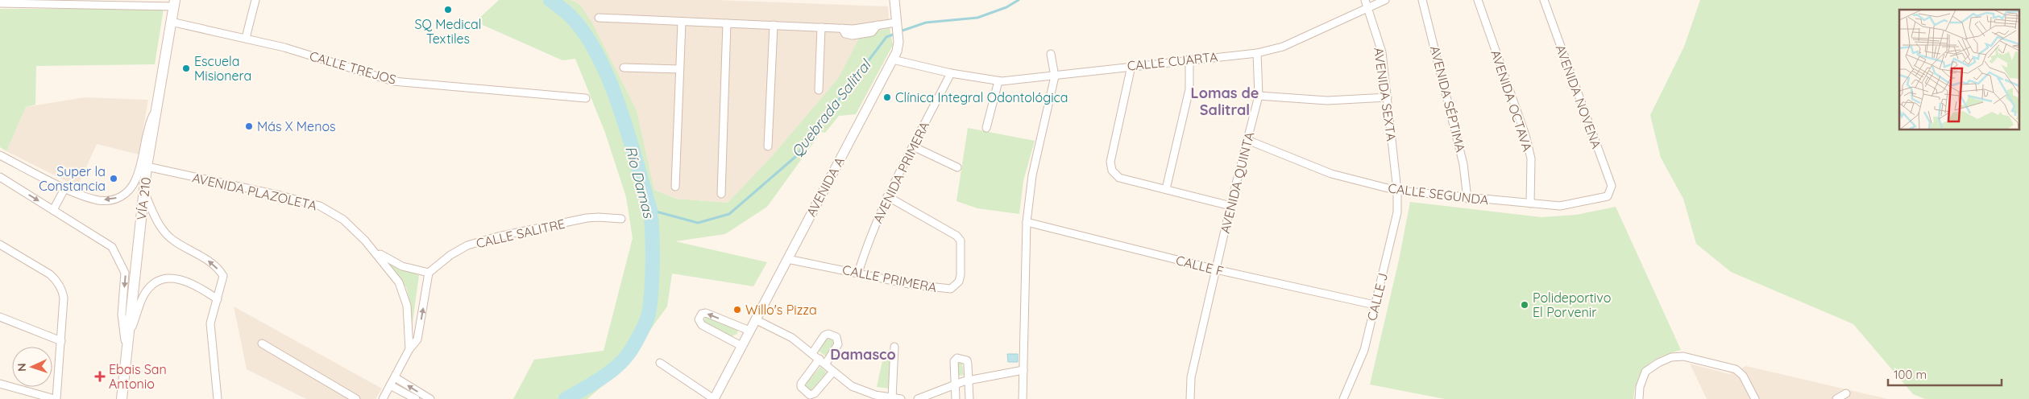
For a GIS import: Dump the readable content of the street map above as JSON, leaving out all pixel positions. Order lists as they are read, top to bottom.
{
  "streets": {
    "main road": ["VÍA 210"],
    "street": [
      "CALLE CUARTA",
      "CALLE TREJOS",
      "AVENIDA SEXTA",
      "AVENIDA NOVENA",
      "AVENIDA SÉPTIMA",
      "AVENIDA OCTAVA",
      "AVENIDA PRIMERA",
      "AVENIDA QUINTA",
      "AVENIDA A",
      "AVENIDA PLAZOLETA",
      "CALLE SEGUNDA",
      "CALLE SALITRE",
      "CALLE F",
      "CALLE PRIMERA",
      "CALLE J"
    ]
  },
  "crossings": [
    ["CALLE CUARTA", "AVENIDA SEXTA"],
    ["CALLE CUARTA", "AVENIDA PRIMERA"],
    ["CALLE CUARTA", "AVENIDA QUINTA"],
    ["CALLE CUARTA", "AVENIDA A"],
    ["CALLE TREJOS", "VÍA 210"],
    ["AVENIDA SEXTA", "CALLE SEGUNDA"],
    ["AVENIDA SEXTA", "CALLE J"],
    ["AVENIDA NOVENA", "CALLE SEGUNDA"],
    ["AVENIDA SÉPTIMA", "CALLE SEGUNDA"],
    ["AVENIDA OCTAVA", "CALLE SEGUNDA"],
    ["AVENIDA PRIMERA", "CALLE PRIMERA"],
    ["AVENIDA QUINTA", "CALLE SEGUNDA"],
    ["AVENIDA QUINTA", "CALLE F"],
    ["AVENIDA A", "CALLE PRIMERA"],
    ["AVENIDA PLAZOLETA", "VÍA 210"],
    ["CALLE SEGUNDA", "CALLE J"],
    ["CALLE F", "CALLE J"]
  ],
  "districts": ["Lomas de Salitral", "Damasco"],
  "water": ["Quebrada Salitral", "Río Damas"],
  "places": {
    "other": [
      "SQ Medical Textiles",
      "Escuela Misionera",
      "Clínica Integral Odontológica",
      "Más X Menos",
      "Super la Constancia",
      "Polideportivo El Porvenir",
      "Willo's Pizza"
    ],
    "health": ["Ebais San Antonio"]
  },
  "scale_bar": "100 m",
  "north": "left"
}
